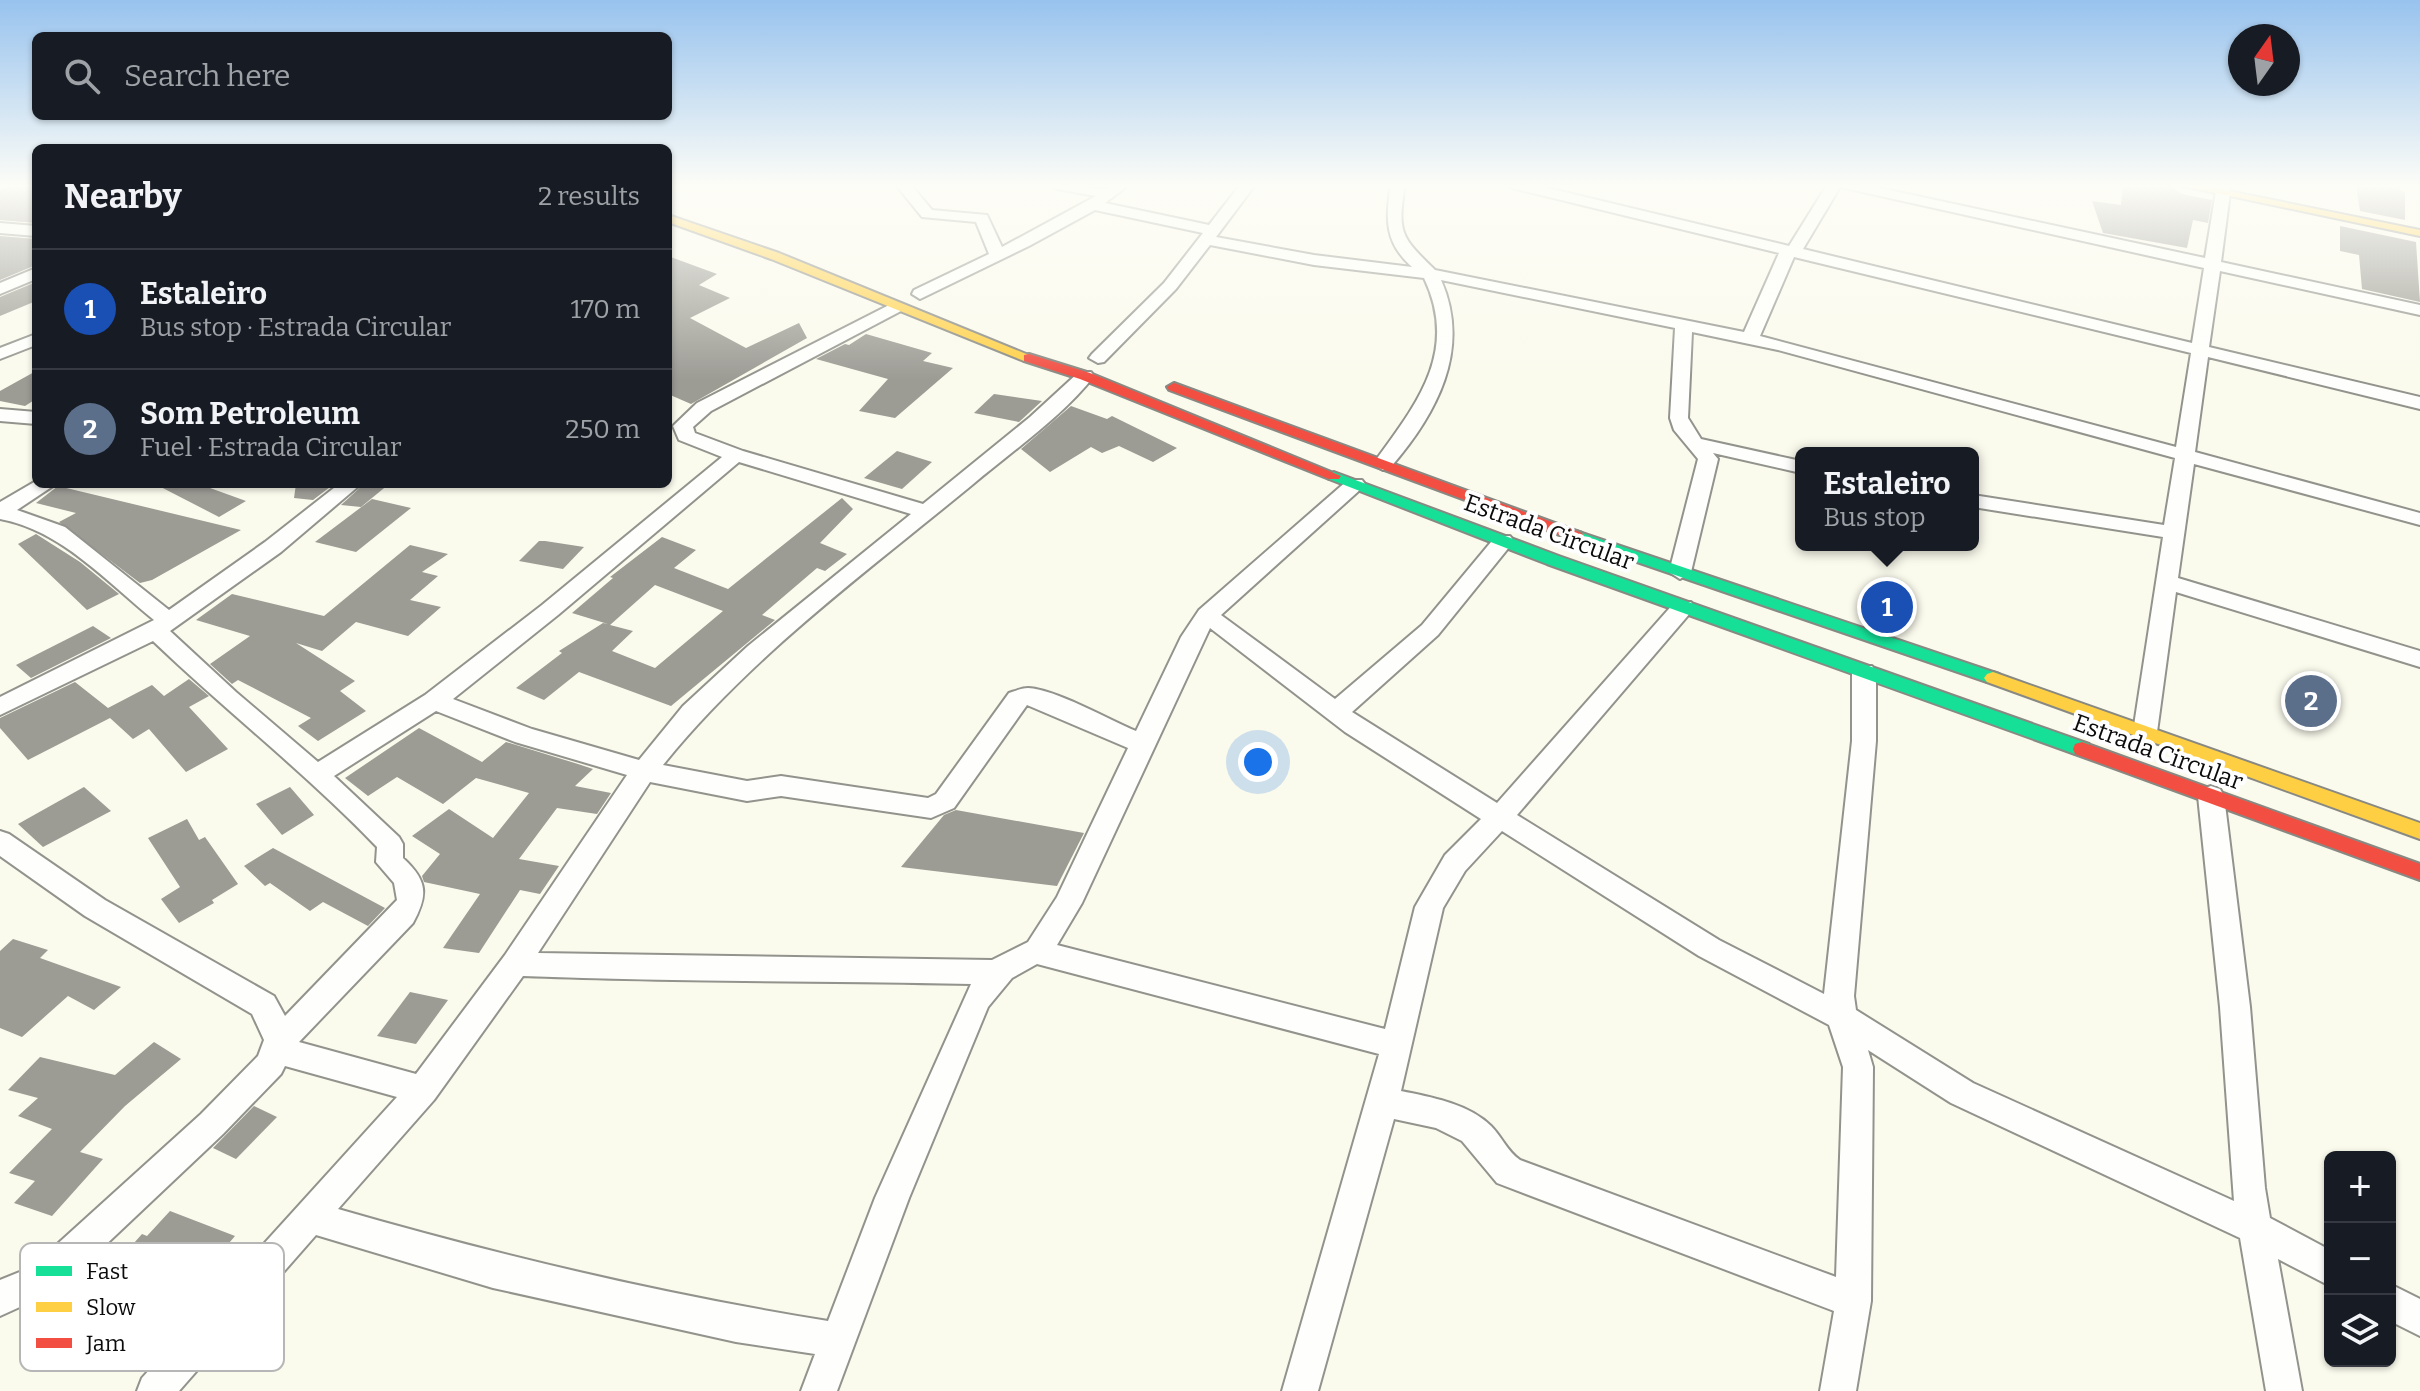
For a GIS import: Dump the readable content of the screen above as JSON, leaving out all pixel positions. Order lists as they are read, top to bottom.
{
  "streets": {
    "main road": ["Estrada Circular"]
  },
  "legend": ["Fast", "Slow", "Jam"],
  "north": "top",
  "page": {
    "search": "Search here",
    "heading": ["Nearby", "2 results"],
    "list": [
      {
        "mark": "1",
        "name": "Estaleiro",
        "note": "Bus stop · Estrada Circular",
        "value": "170 m"
      },
      {
        "mark": "2",
        "name": "Som Petroleum",
        "note": "Fuel · Estrada Circular",
        "value": "250 m"
      }
    ],
    "popup": ["Estaleiro", "Bus stop"],
    "pins": ["1", "2"],
    "map_buttons": ["+", "−"]
  }
}
